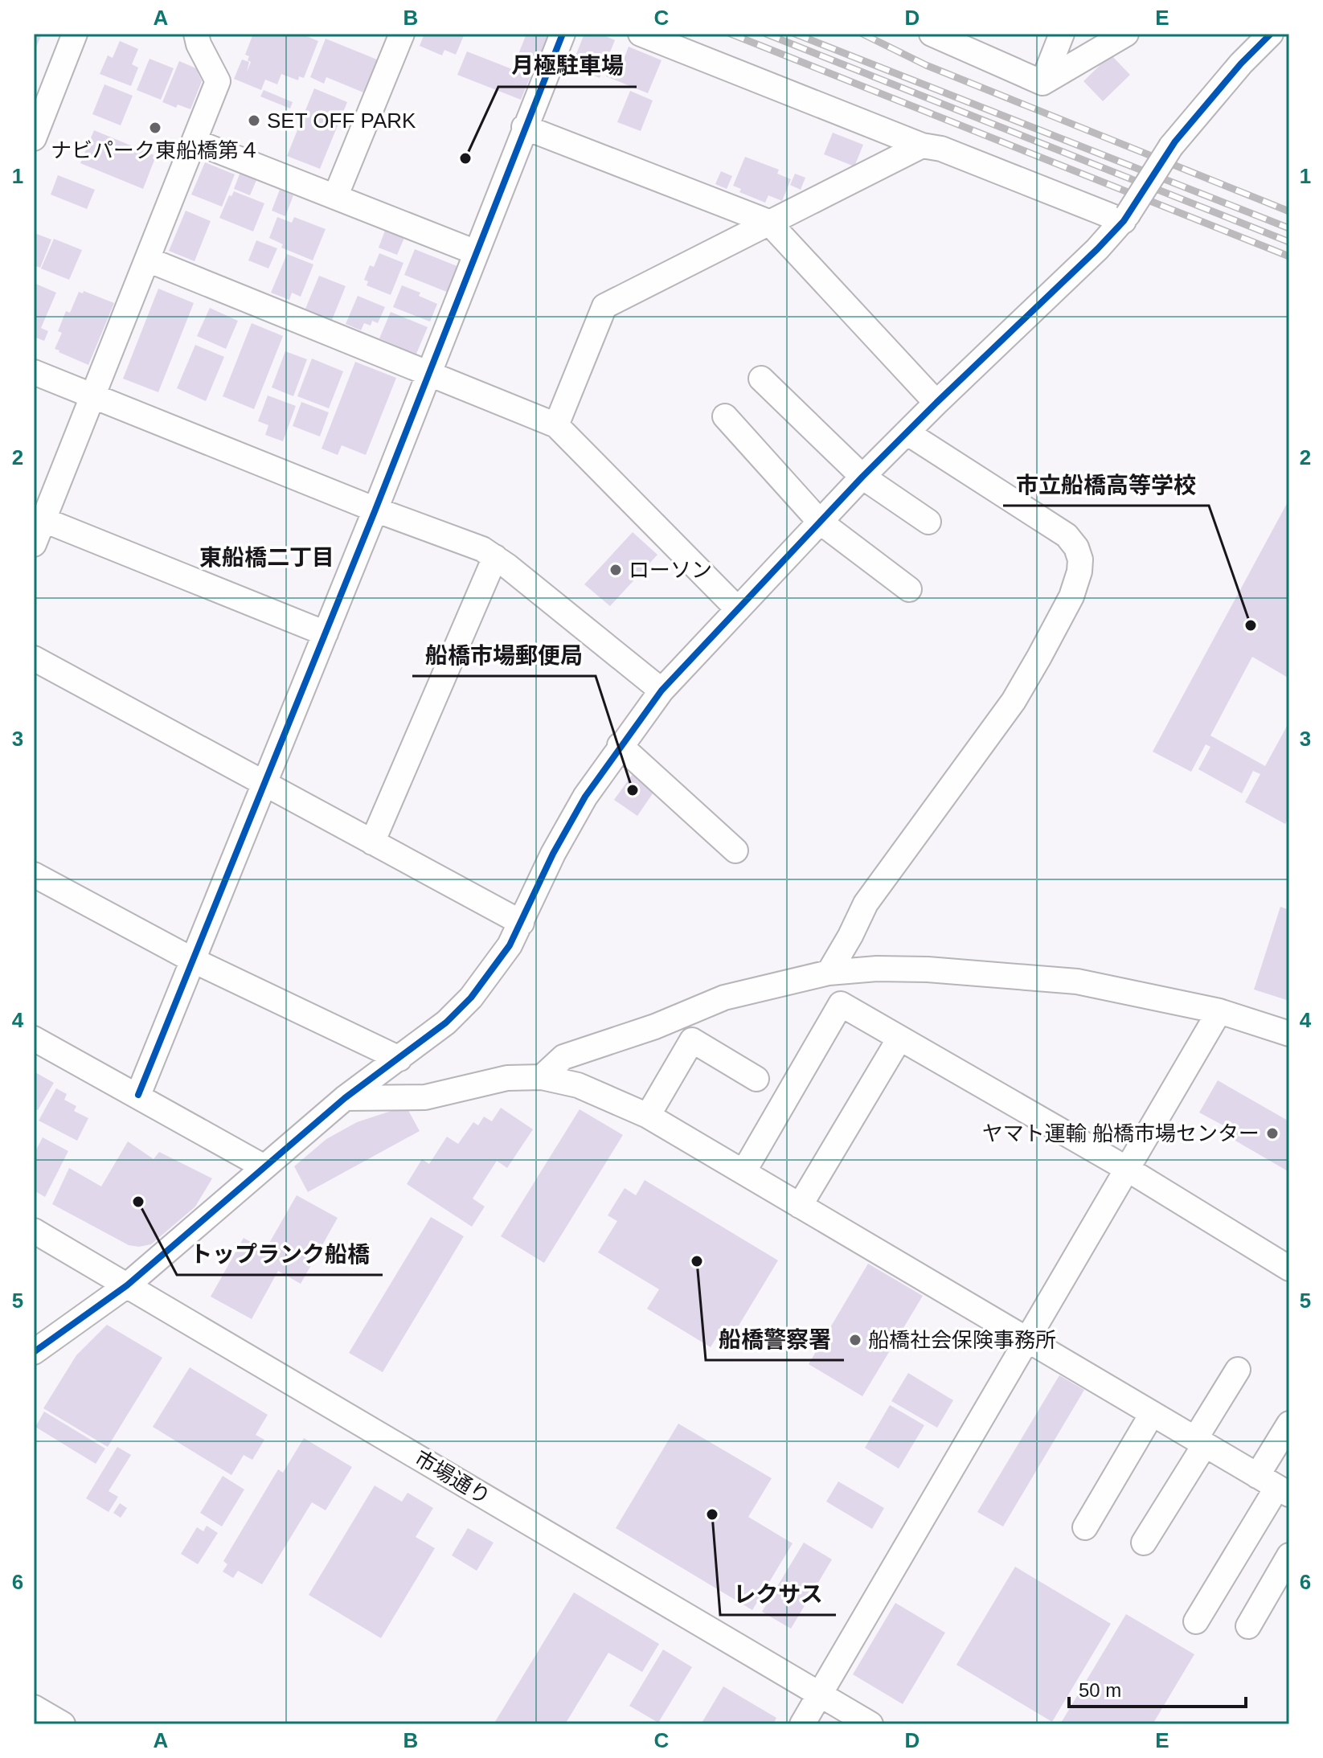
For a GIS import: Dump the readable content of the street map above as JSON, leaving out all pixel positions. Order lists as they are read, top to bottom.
{
  "streets": {
    "street": ["市場通り"]
  },
  "districts": ["東船橋二丁目"],
  "places": [
    "SET OFF PARK",
    "ナビパーク東船橋第４",
    "月極駐車場",
    "ローソン",
    "市立船橋高等学校",
    "船橋市場郵便局",
    "ヤマト運輸 船橋市場センター",
    "トップランク船橋",
    "船橋警察署",
    "船橋社会保険事務所",
    "レクサス"
  ],
  "scale_bar": "50 m",
  "grid": {
    "columns": [
      "A",
      "B",
      "C",
      "D",
      "E"
    ],
    "rows": [
      "1",
      "2",
      "3",
      "4",
      "5",
      "6"
    ]
  }
}
